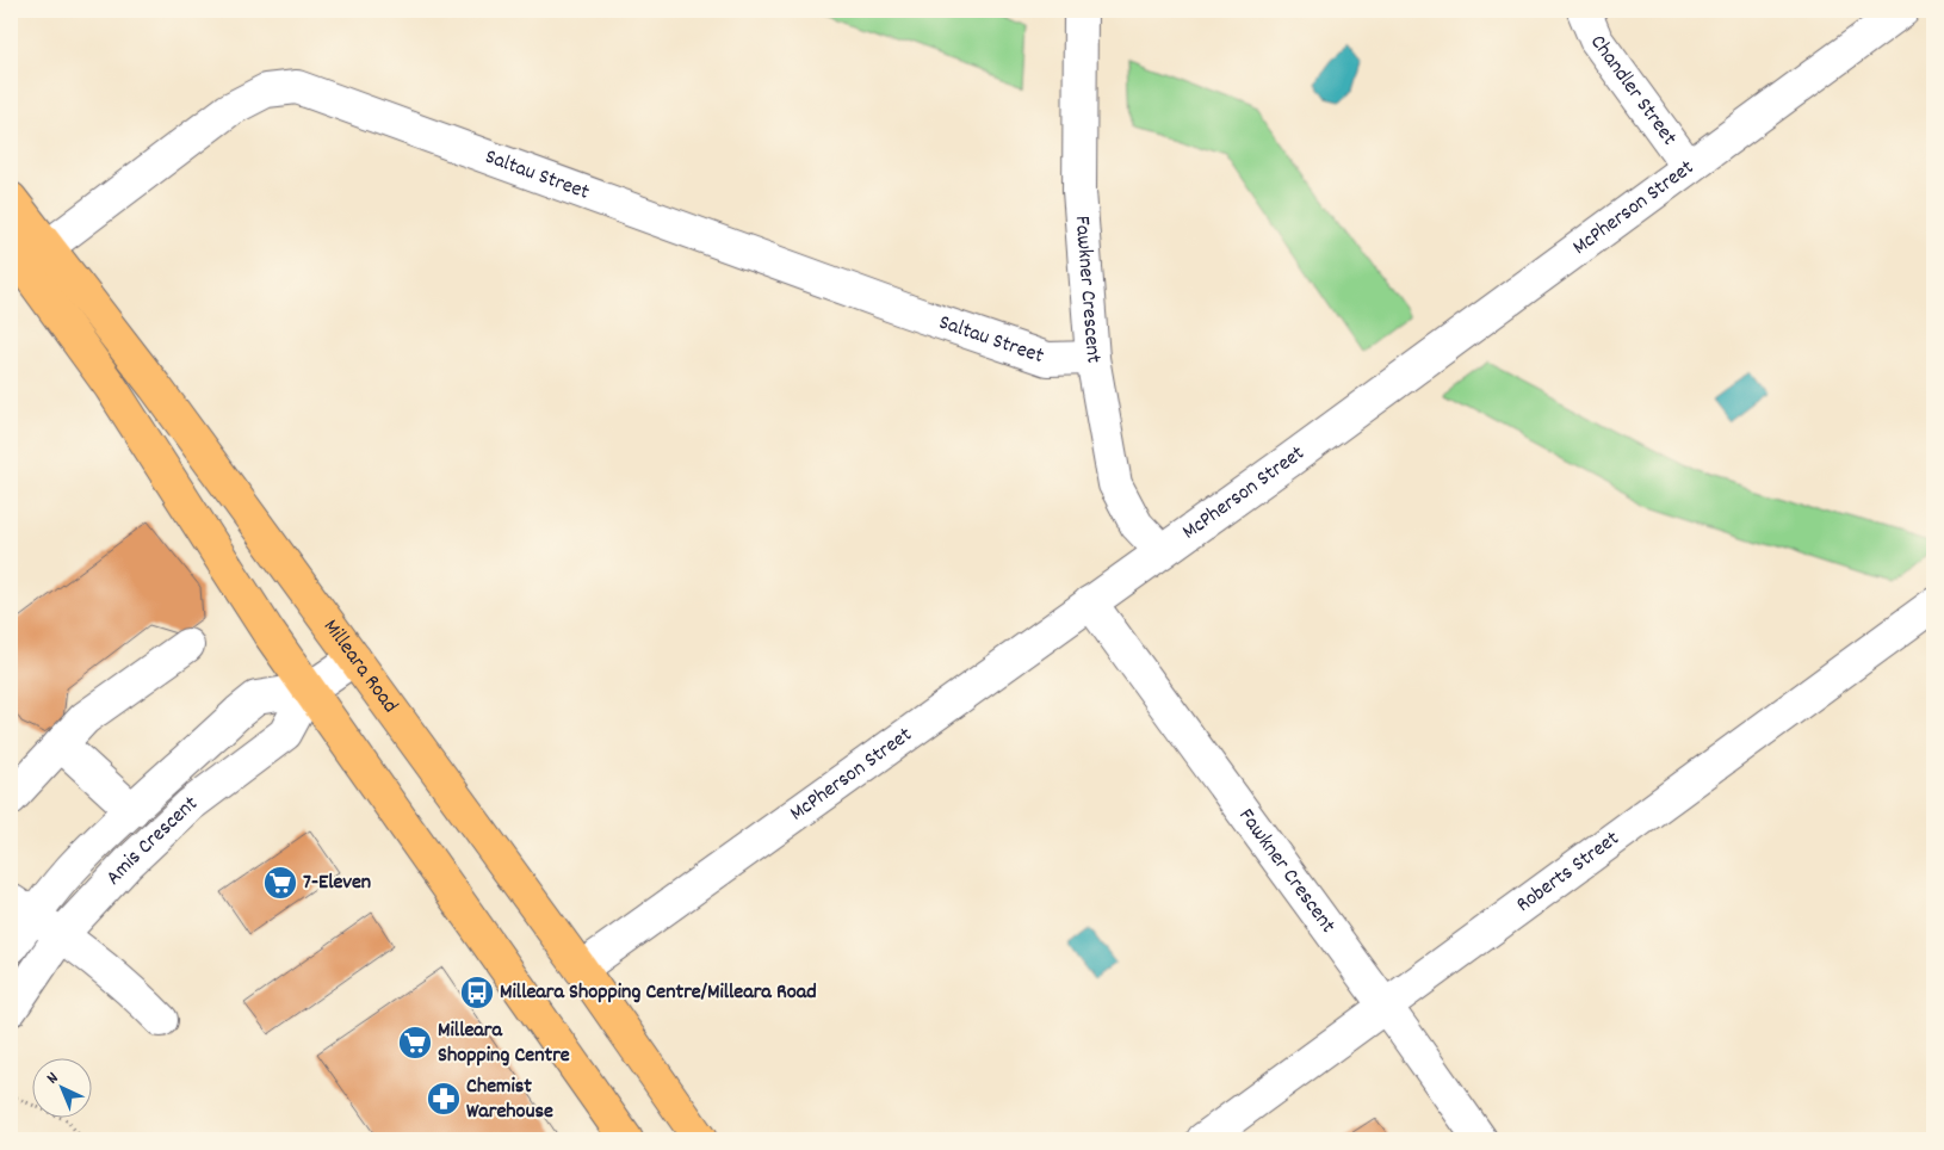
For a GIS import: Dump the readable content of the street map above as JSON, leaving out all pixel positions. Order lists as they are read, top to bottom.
{
  "streets": {
    "main road": ["Milleara Road"],
    "street": [
      "Chandler Street",
      "Saltau Street",
      "McPherson Street",
      "Fawkner Crescent",
      "Amis Crescent",
      "Roberts Street"
    ]
  },
  "crossings": [
    ["Chandler Street", "McPherson Street"],
    ["Saltau Street", "Fawkner Crescent"],
    ["Saltau Street", "Milleara Road"],
    ["McPherson Street", "Fawkner Crescent"],
    ["McPherson Street", "Milleara Road"],
    ["Fawkner Crescent", "Roberts Street"],
    ["Milleara Road", "Amis Crescent"]
  ],
  "places": {
    "supermarket": ["7-Eleven", "Milleara Shopping Centre"],
    "bus stop": ["Milleara Shopping Centre/Milleara Road"],
    "pharmacy": ["Chemist Warehouse"]
  },
  "north": "top left"
}
